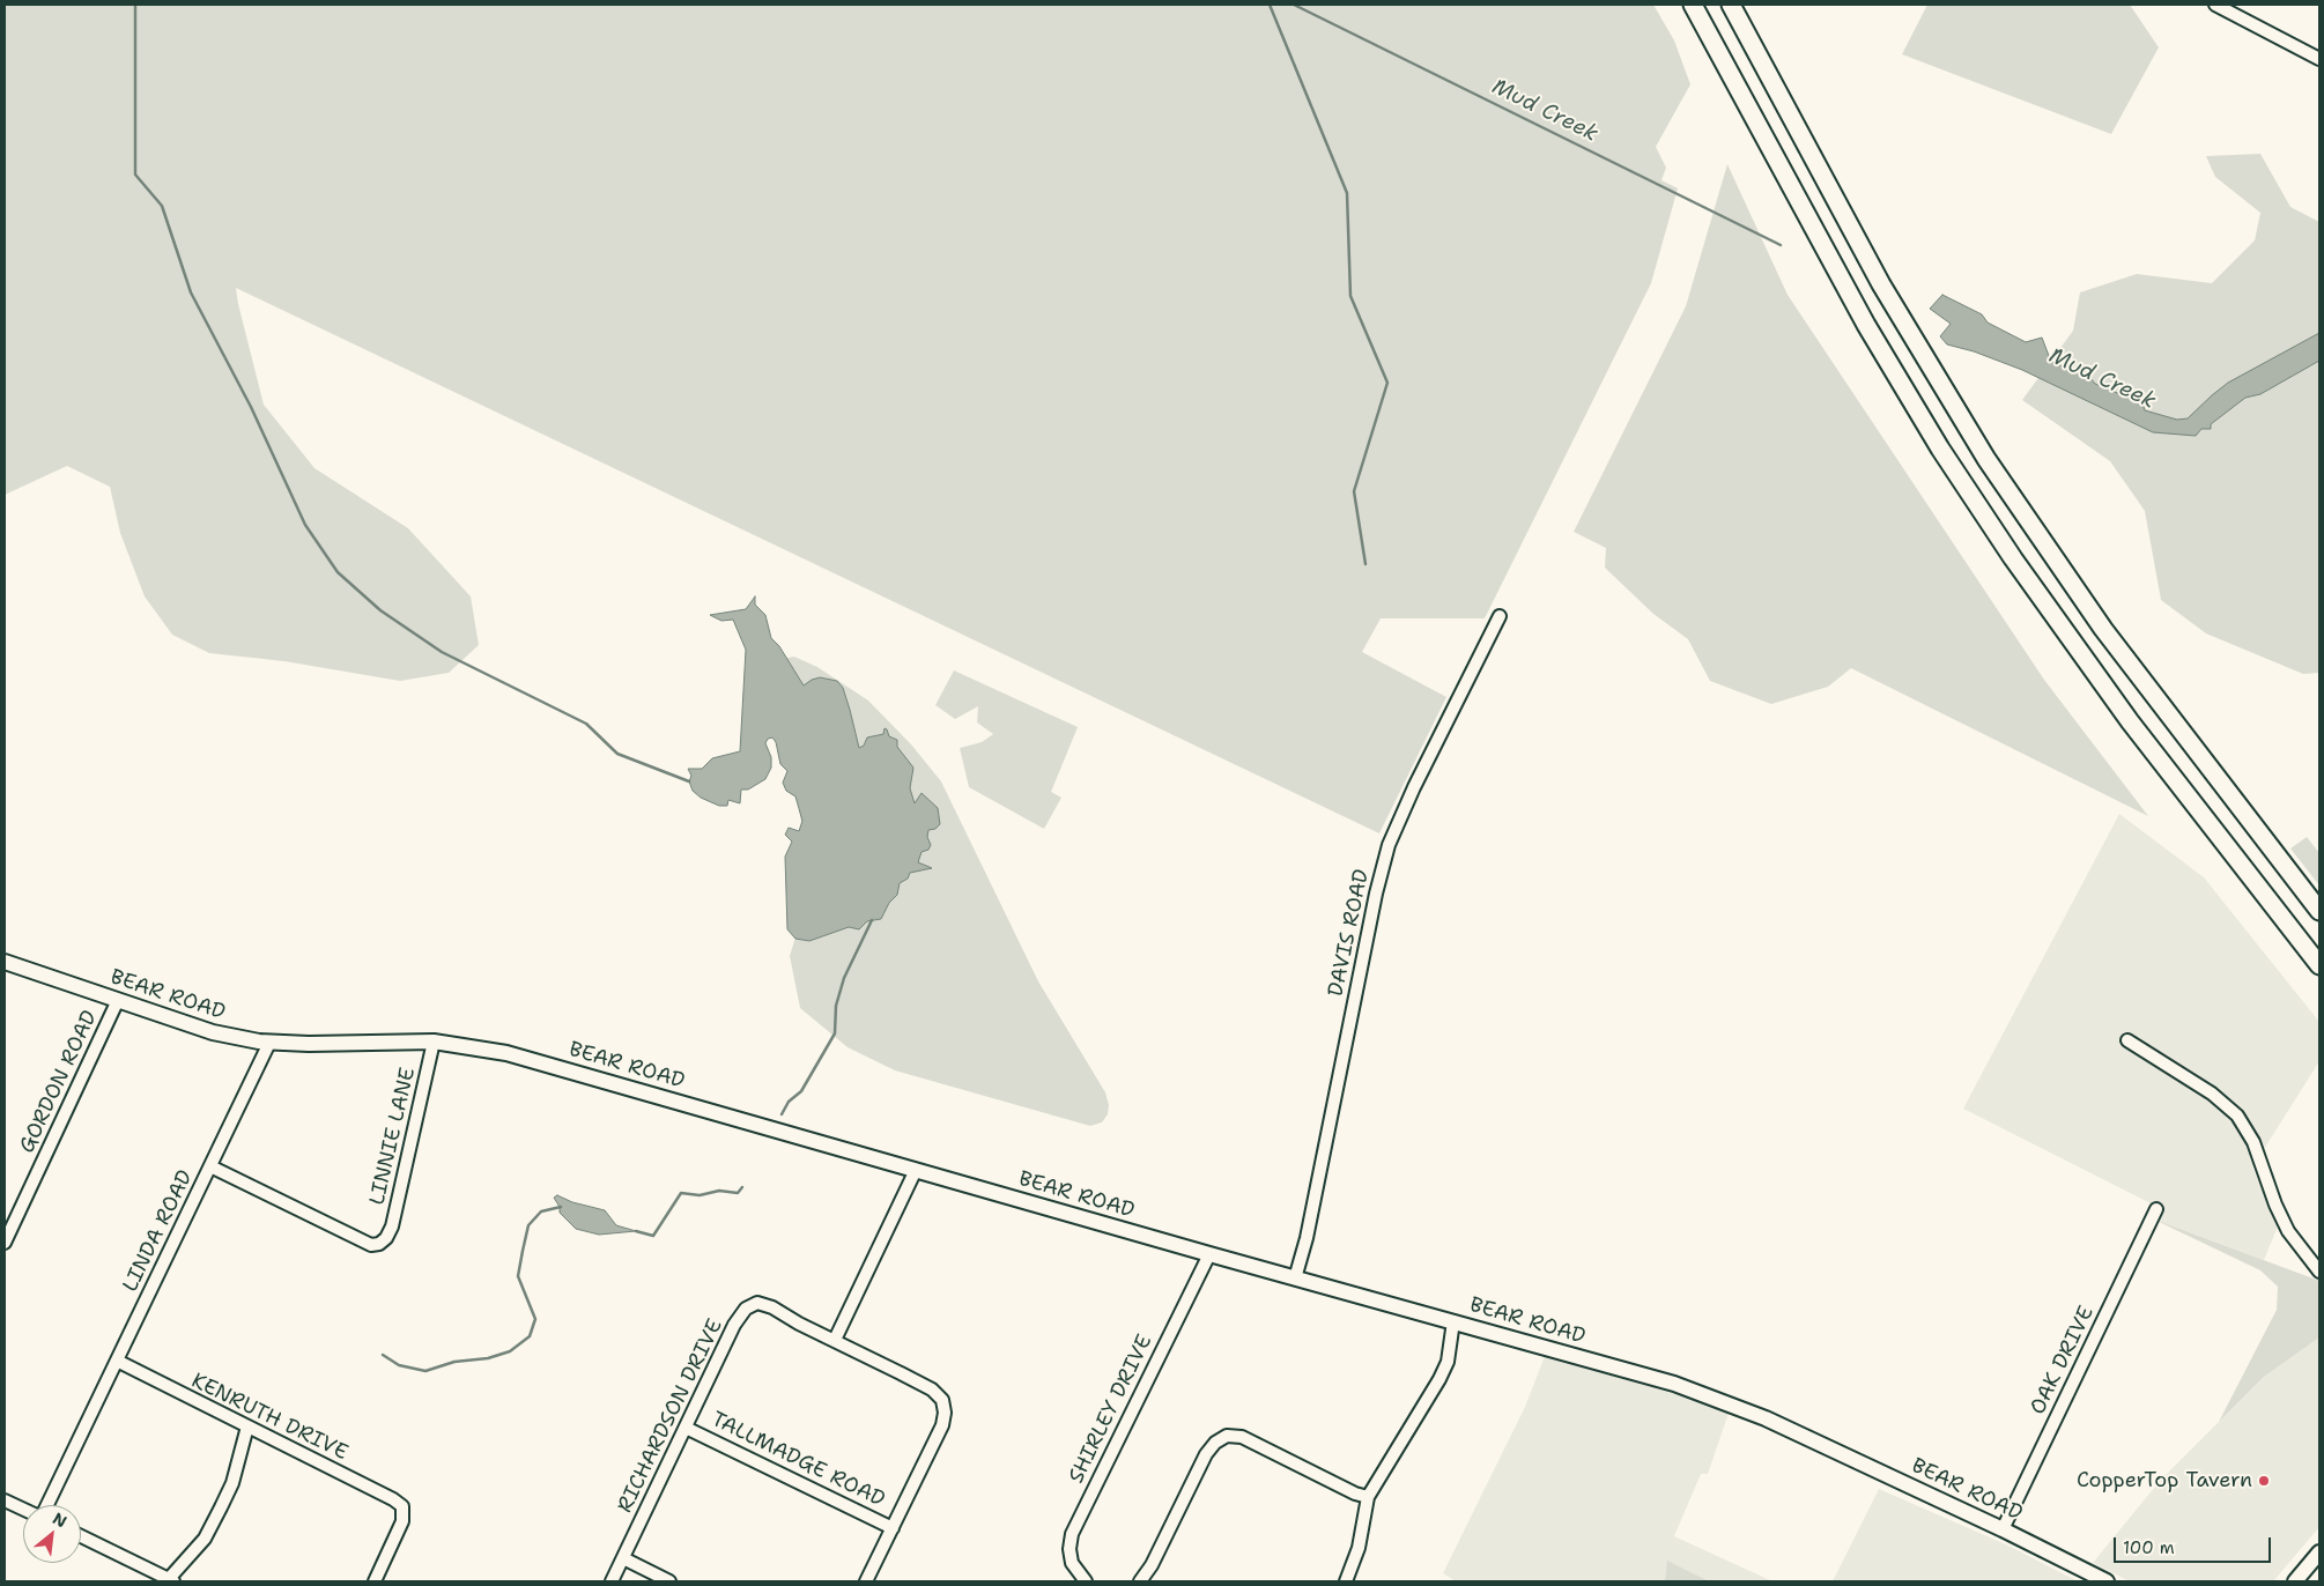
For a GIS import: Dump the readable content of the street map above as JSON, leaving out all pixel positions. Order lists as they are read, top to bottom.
{
  "streets": {
    "main road": ["BEAR ROAD"],
    "street": [
      "DAVIS ROAD",
      "GORDON ROAD",
      "LINNIE LANE",
      "LINDA ROAD",
      "OAK DRIVE",
      "SHIRLEY DRIVE",
      "RICHARDSON DRIVE",
      "KENRUTH DRIVE",
      "TALLMADGE ROAD"
    ]
  },
  "crossings": [
    ["DAVIS ROAD", "BEAR ROAD"],
    ["BEAR ROAD", "GORDON ROAD"],
    ["BEAR ROAD", "LINNIE LANE"],
    ["BEAR ROAD", "LINDA ROAD"],
    ["BEAR ROAD", "OAK DRIVE"],
    ["BEAR ROAD", "SHIRLEY DRIVE"],
    ["LINNIE LANE", "LINDA ROAD"],
    ["LINDA ROAD", "KENRUTH DRIVE"],
    ["RICHARDSON DRIVE", "TALLMADGE ROAD"]
  ],
  "water": ["Mud Creek"],
  "places": ["CopperTop Tavern"],
  "scale_bar": "100 m",
  "north": "top right"
}
